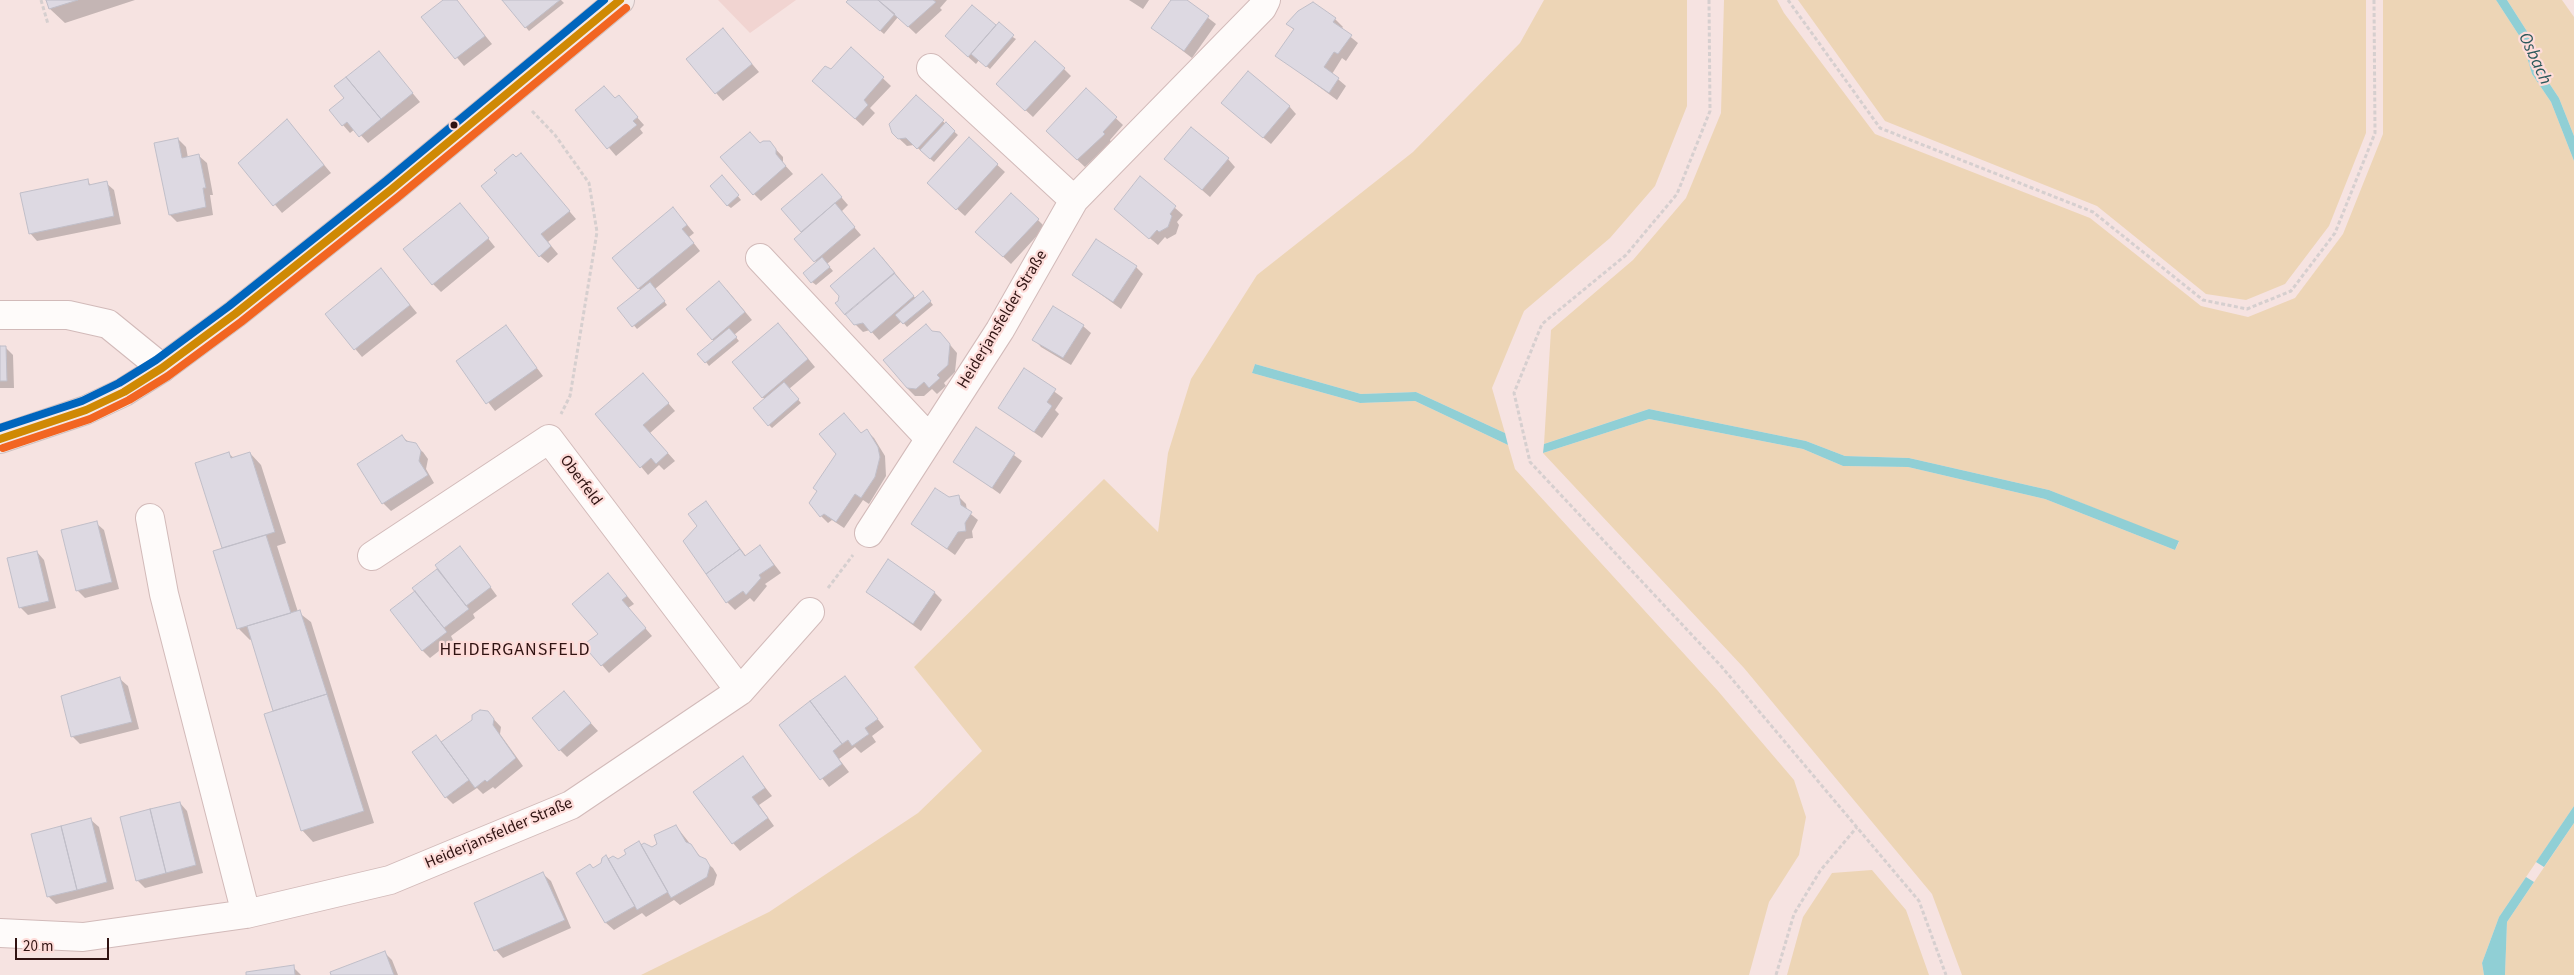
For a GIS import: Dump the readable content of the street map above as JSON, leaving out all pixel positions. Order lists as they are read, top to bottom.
{
  "streets": {
    "street": ["Heiderjansfelder Straße", "Oberfeld"]
  },
  "crossings": [
    ["Heiderjansfelder Straße", "Oberfeld"]
  ],
  "districts": ["HEIDERGANSFELD"],
  "water": ["Osbach"],
  "scale_bar": "20 m"
}
